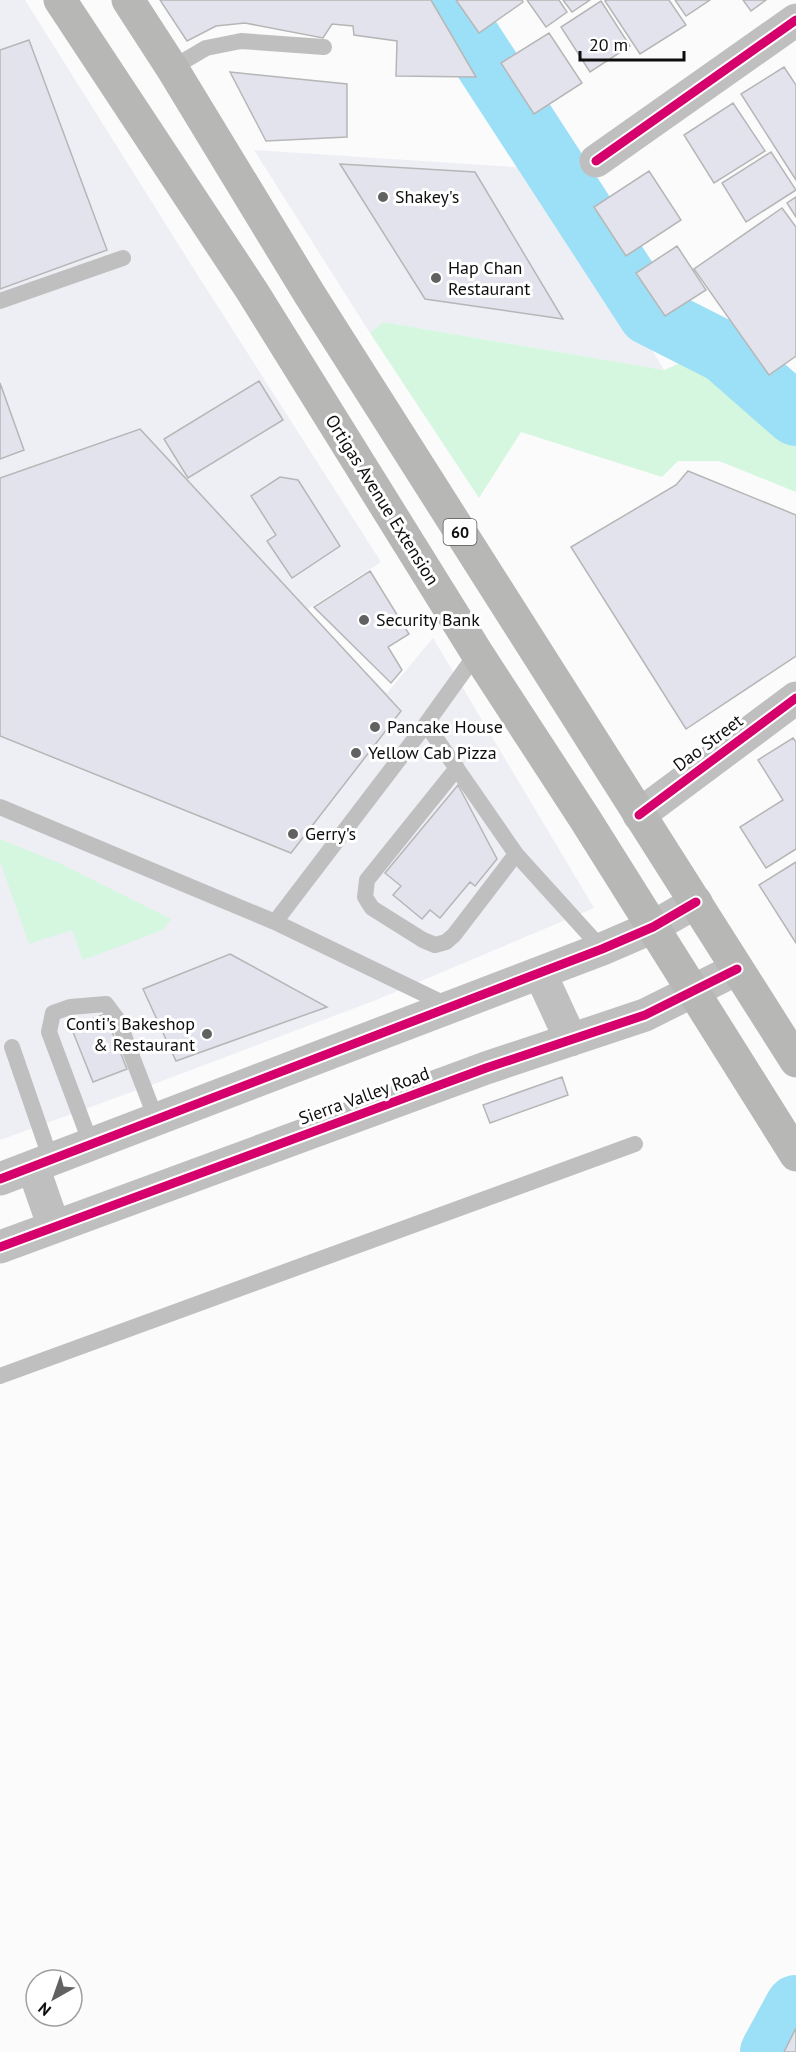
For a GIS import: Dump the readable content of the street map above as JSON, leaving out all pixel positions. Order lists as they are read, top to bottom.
{
  "streets": {
    "main road": ["Ortigas Avenue Extension", "60"],
    "street": ["Dao Street", "Sierra Valley Road"]
  },
  "crossings": [
    ["Ortigas Avenue Extension", "Sierra Valley Road"],
    ["60", "Dao Street"],
    ["60", "Sierra Valley Road"]
  ],
  "places": [
    "Shakey's",
    "Hap Chan Restaurant",
    "Security Bank",
    "Pancake House",
    "Yellow Cab Pizza",
    "Gerry's",
    "Conti's Bakeshop & Restaurant"
  ],
  "scale_bar": "20 m",
  "north": "bottom left"
}
